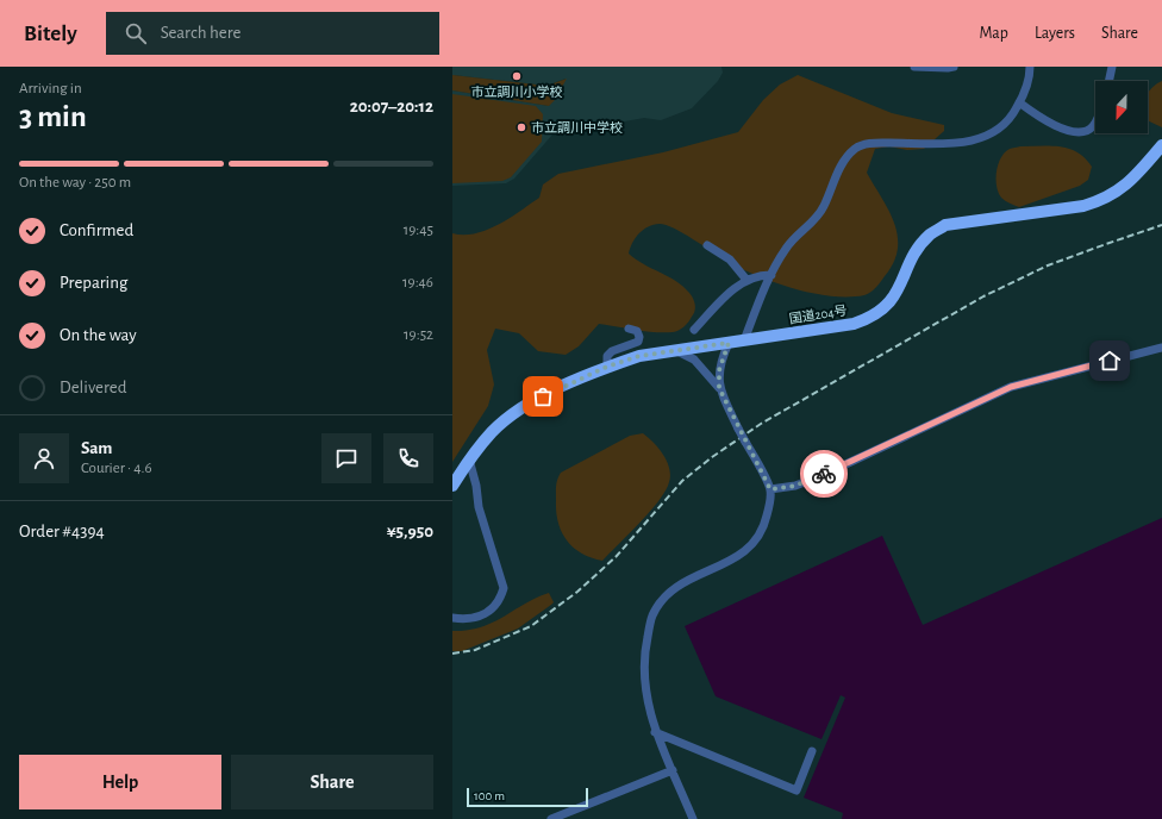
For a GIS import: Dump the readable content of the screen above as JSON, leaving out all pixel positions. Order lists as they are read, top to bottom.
{
  "streets": {
    "highway": ["国道204号"]
  },
  "places": ["市立調川小学校", "市立調川中学校"],
  "scale_bar": "100 m",
  "north": "bottom",
  "page": {
    "header": "Bitely",
    "search": "Search here",
    "nav": ["Map", "Layers", "Share"],
    "heading": ["3 min", "Arriving in", "20:07–20:12"],
    "panel": [
      "Sam",
      "Courier · 4.6",
      "Order #4394",
      "¥5,950"
    ],
    "bar": "On the way · 250 m",
    "list": [
      ["Confirmed", "19:45"],
      ["Preparing", "19:46"],
      ["On the way", "19:52"],
      "Delivered"
    ],
    "buttons": ["Help", "Share"],
    "scale": "100 m"
  }
}
